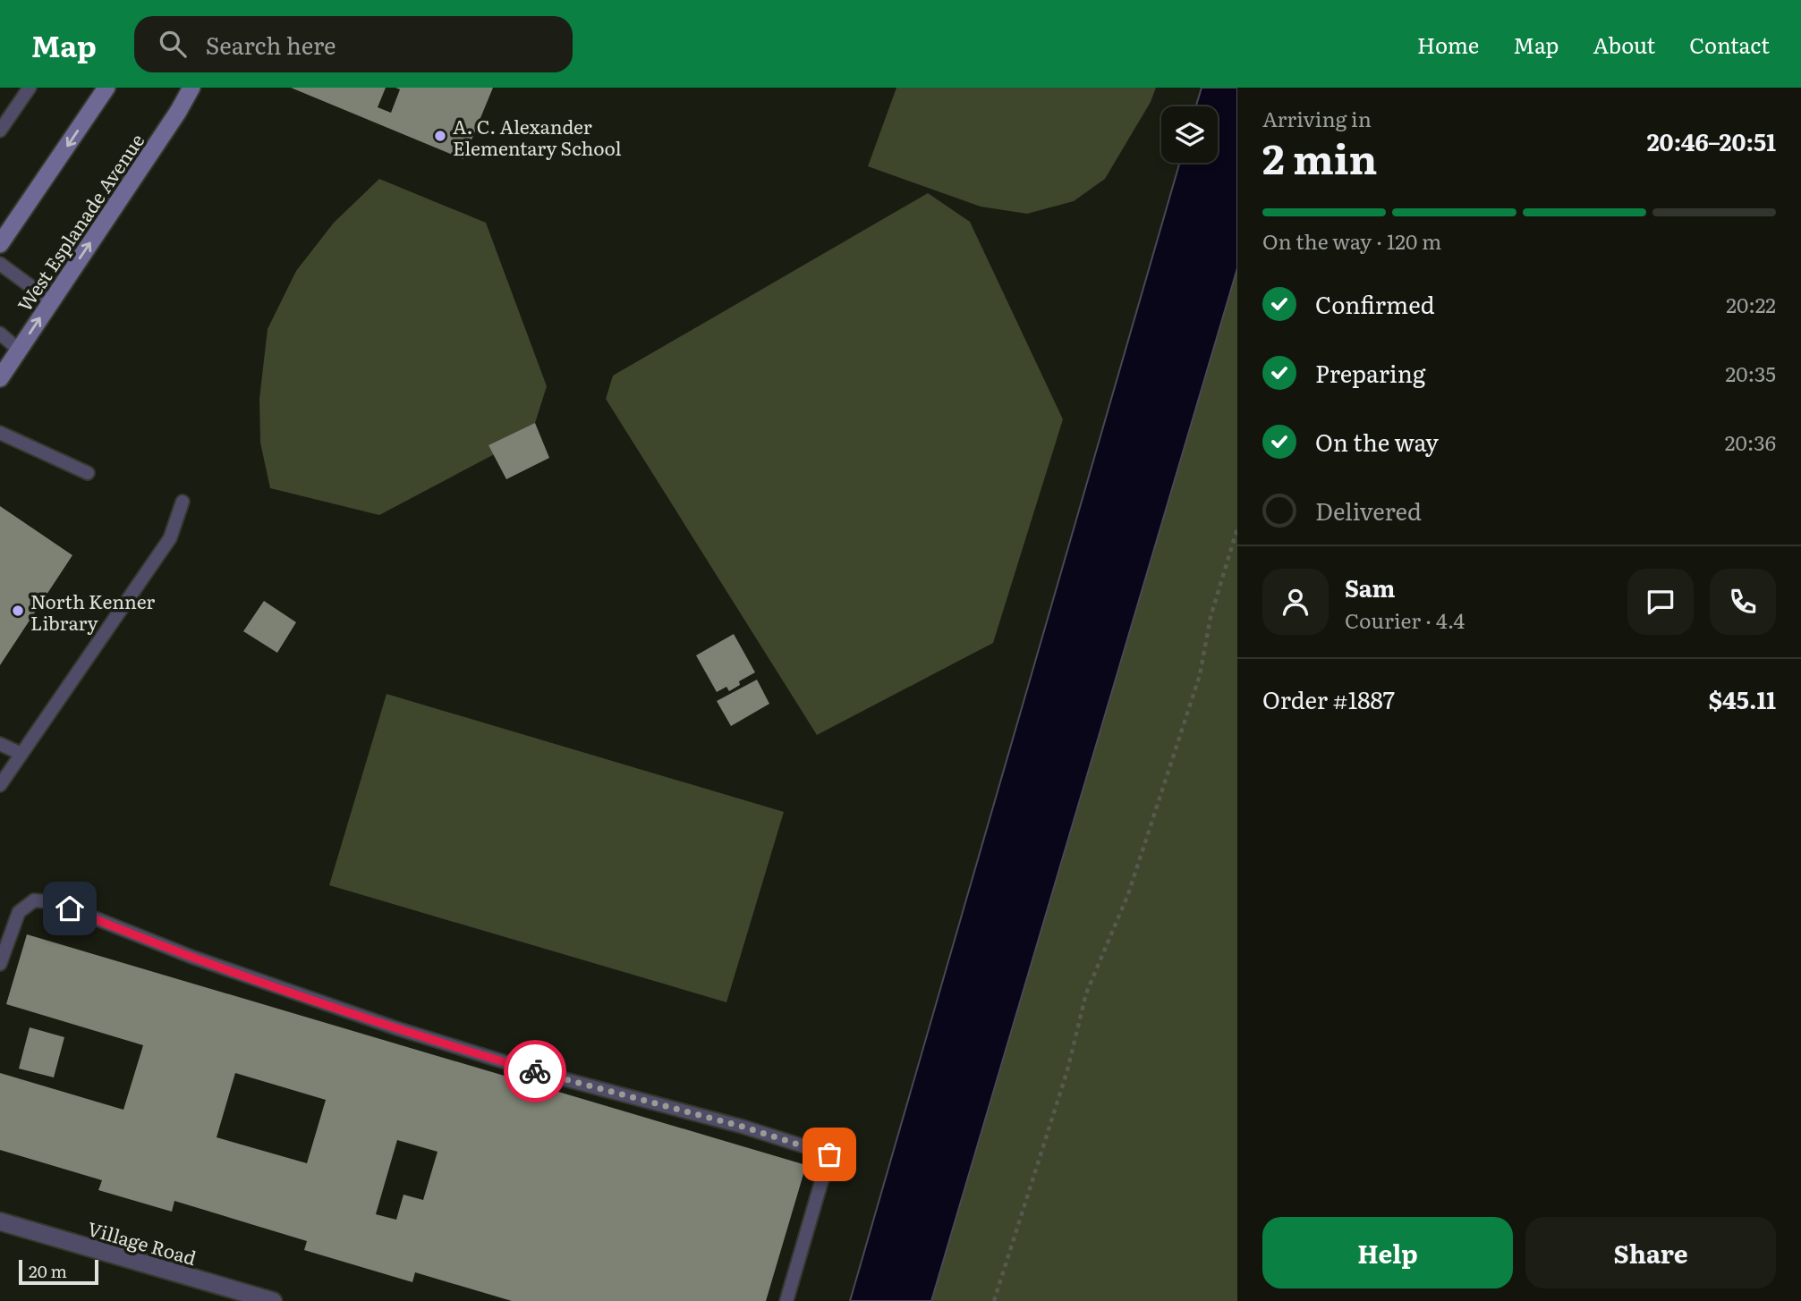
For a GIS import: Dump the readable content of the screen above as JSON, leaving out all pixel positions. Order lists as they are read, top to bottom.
{
  "streets": {
    "main road": ["West Esplanade Avenue"],
    "street": ["Village Road"]
  },
  "places": ["A. C. Alexander Elementary School", "North Kenner Library"],
  "scale_bar": "20 m",
  "page": {
    "header": "Map",
    "search": "Search here",
    "nav": [
      "Home",
      "Map",
      "About",
      "Contact"
    ],
    "heading": ["2 min", "Arriving in", "20:46–20:51"],
    "panel": [
      "Sam",
      "Courier · 4.4",
      "Order #1887",
      "$45.11"
    ],
    "bar": "On the way · 120 m",
    "list": [
      ["Confirmed", "20:22"],
      ["Preparing", "20:35"],
      ["On the way", "20:36"],
      "Delivered"
    ],
    "buttons": ["Help", "Share"],
    "scale": "20 m"
  }
}
